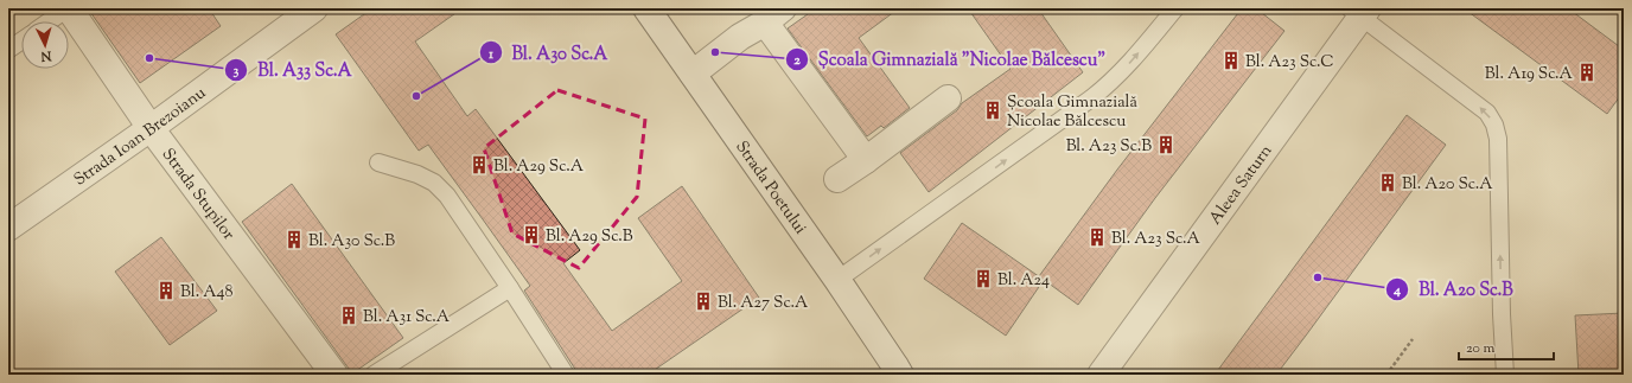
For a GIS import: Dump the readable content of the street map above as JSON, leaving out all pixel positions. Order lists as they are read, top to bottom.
{
  "streets": {
    "street": [
      "Strada Ioan Brezoianu",
      "Aleea Saturn",
      "Strada Poetului",
      "Strada Stupilor"
    ]
  },
  "crossings": [
    ["Strada Ioan Brezoianu", "Strada Stupilor"]
  ],
  "one_way": ["Aleea Saturn"],
  "places": {
    "other": [
      "Școala Gimnazială \"Nicolae Bălcescu\"",
      "Bl. A33 Sc.A",
      "Bl. A30 Sc.A",
      "Bl. A20 Sc.B"
    ],
    "building": [
      "Bl. A23 Sc.C",
      "Bl. A19 Sc.A",
      "Școala Gimnazială Nicolae Bălcescu",
      "Bl. A23 Sc.B",
      "Bl. A29 Sc.A",
      "Bl. A20 Sc.A",
      "Bl. A29 Sc.B",
      "Bl. A23 Sc.A",
      "Bl. A30 Sc.B",
      "Bl. A24",
      "Bl. A48",
      "Bl. A27 Sc.A",
      "Bl. A31 Sc.A"
    ]
  },
  "scale_bar": "20 m",
  "north": "bottom"
}
